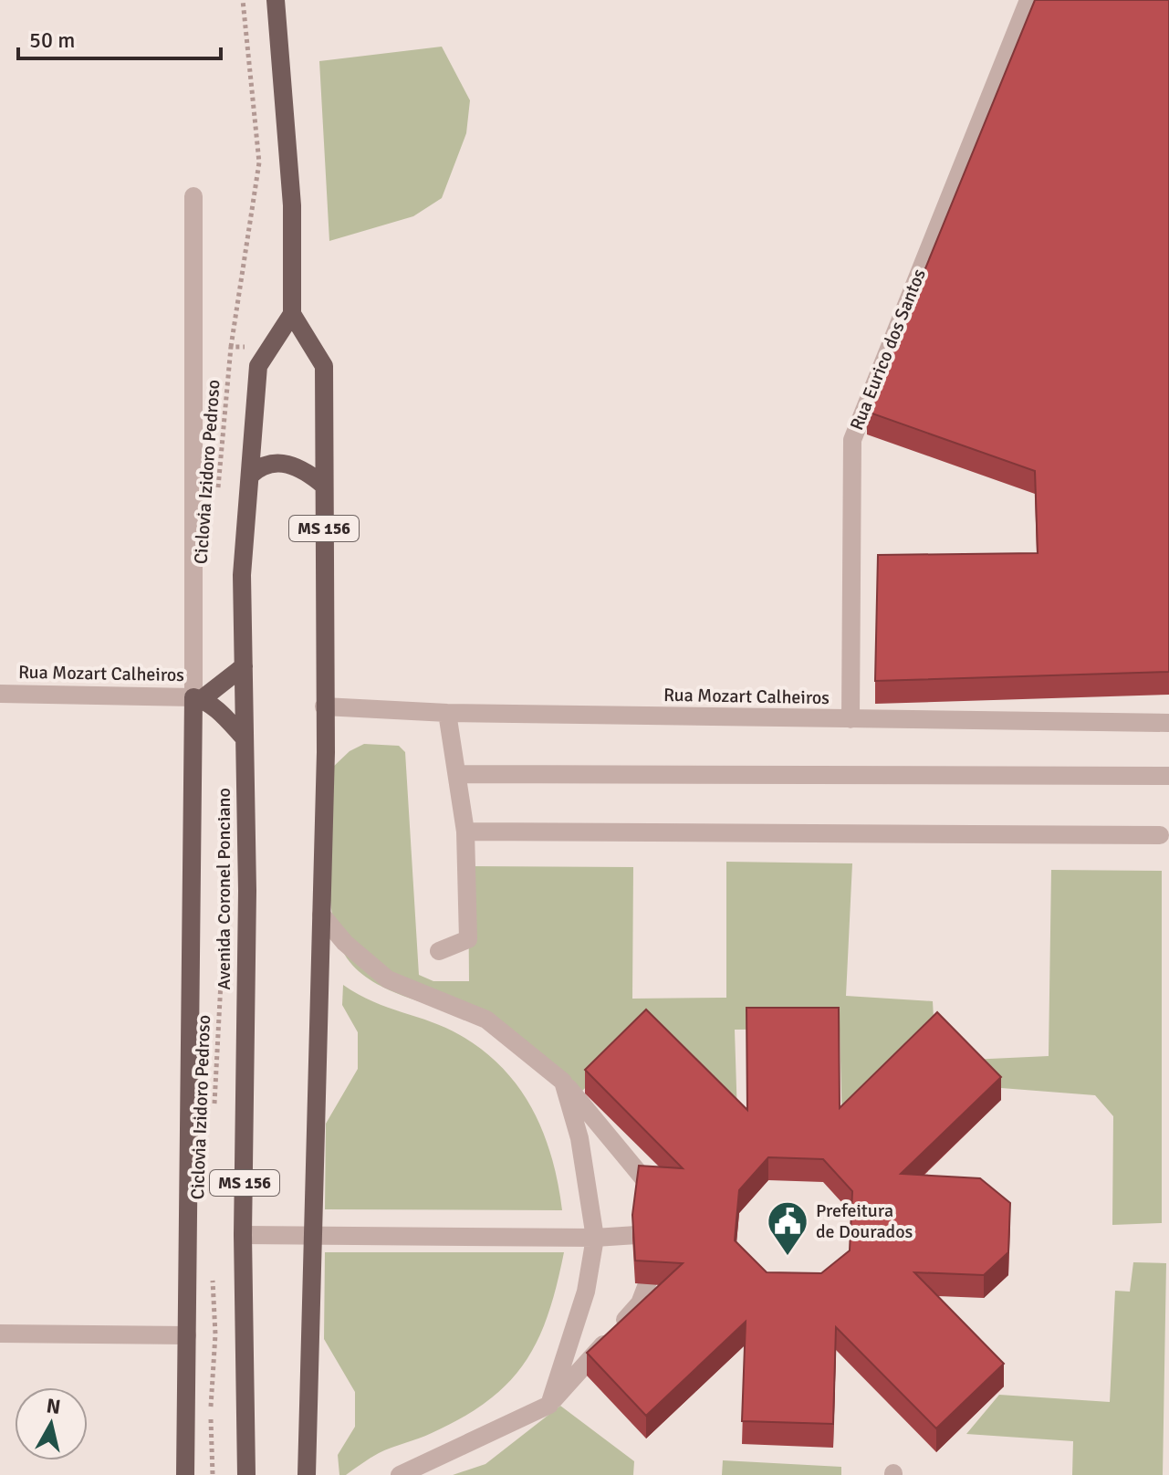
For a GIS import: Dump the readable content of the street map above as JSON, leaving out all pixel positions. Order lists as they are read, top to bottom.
{
  "streets": {
    "main road": ["MS 156", "Rua Mozart Calheiros", "Avenida Coronel Ponciano"],
    "street": ["Rua Eurico dos Santos"],
    "path": ["Ciclovia Izidoro Pedroso"]
  },
  "crossings": [
    ["Rua Eurico dos Santos", "Rua Mozart Calheiros"],
    ["MS 156", "Rua Mozart Calheiros"],
    ["MS 156", "Avenida Coronel Ponciano"],
    ["Rua Mozart Calheiros", "Avenida Coronel Ponciano"]
  ],
  "places": {
    "public building": ["Prefeitura de Dourados"]
  },
  "scale_bar": "50 m",
  "north": "top"
}
